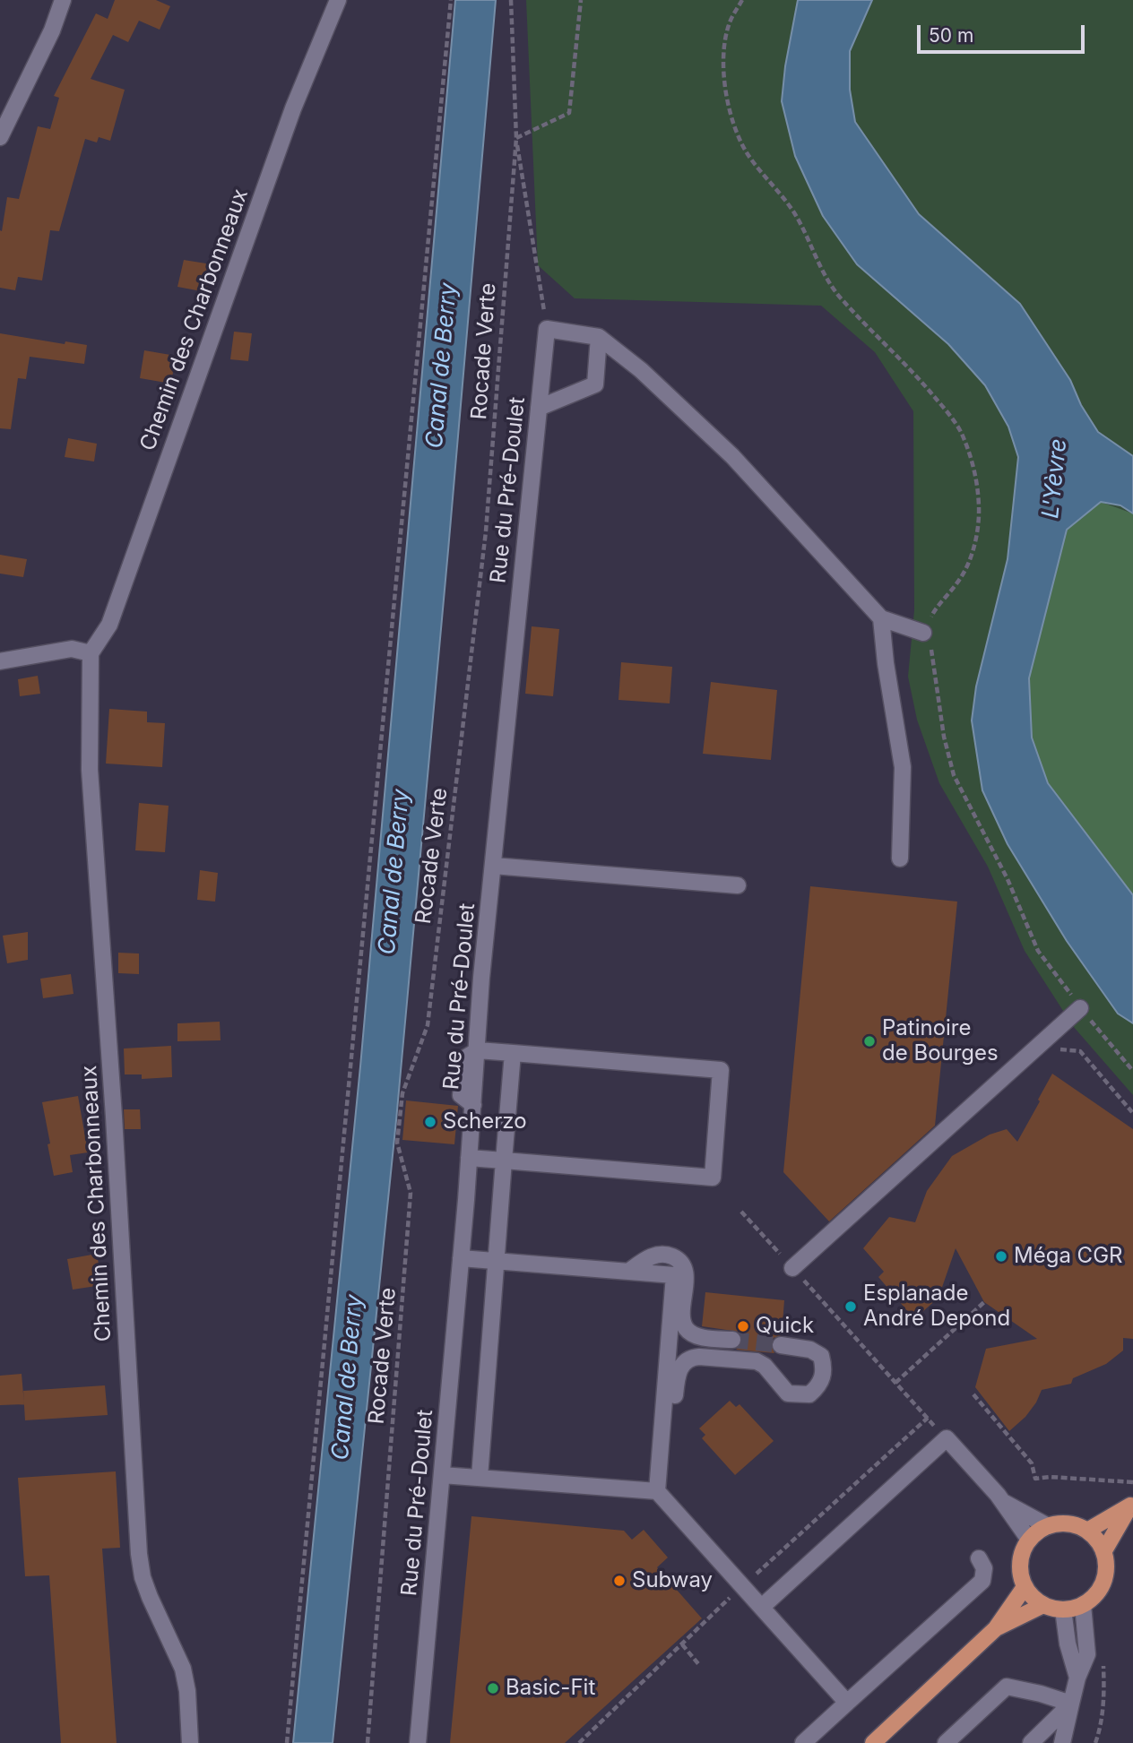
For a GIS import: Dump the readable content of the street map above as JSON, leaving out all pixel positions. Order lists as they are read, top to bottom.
{
  "streets": {
    "street": ["Chemin des Charbonneaux", "Rue du Pré-Doulet"],
    "path": ["Rocade Verte"]
  },
  "water": ["Canal de Berry", "L'Yèvre"],
  "places": [
    "Patinoire de Bourges",
    "Scherzo",
    "Méga CGR",
    "Esplanade André Depond",
    "Quick",
    "Subway",
    "Basic-Fit"
  ],
  "scale_bar": "50 m"
}
